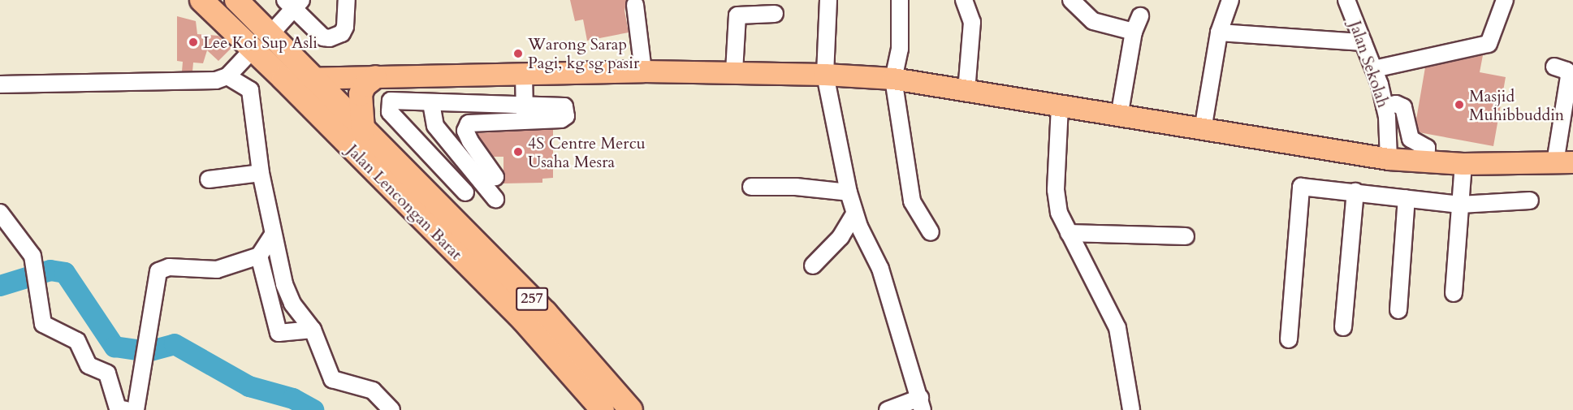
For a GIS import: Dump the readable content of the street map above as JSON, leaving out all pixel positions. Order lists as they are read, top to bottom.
{
  "streets": {
    "highway": ["Jalan Lencongan Barat", "257"],
    "street": ["Jalan Sekolah"]
  },
  "places": [
    "Lee Koi Sup Asli",
    "Warong Sarap Pagi, kg sg pasir",
    "Masjid Muhibbuddin",
    "4S Centre Mercu Usaha Mesra"
  ]
}
